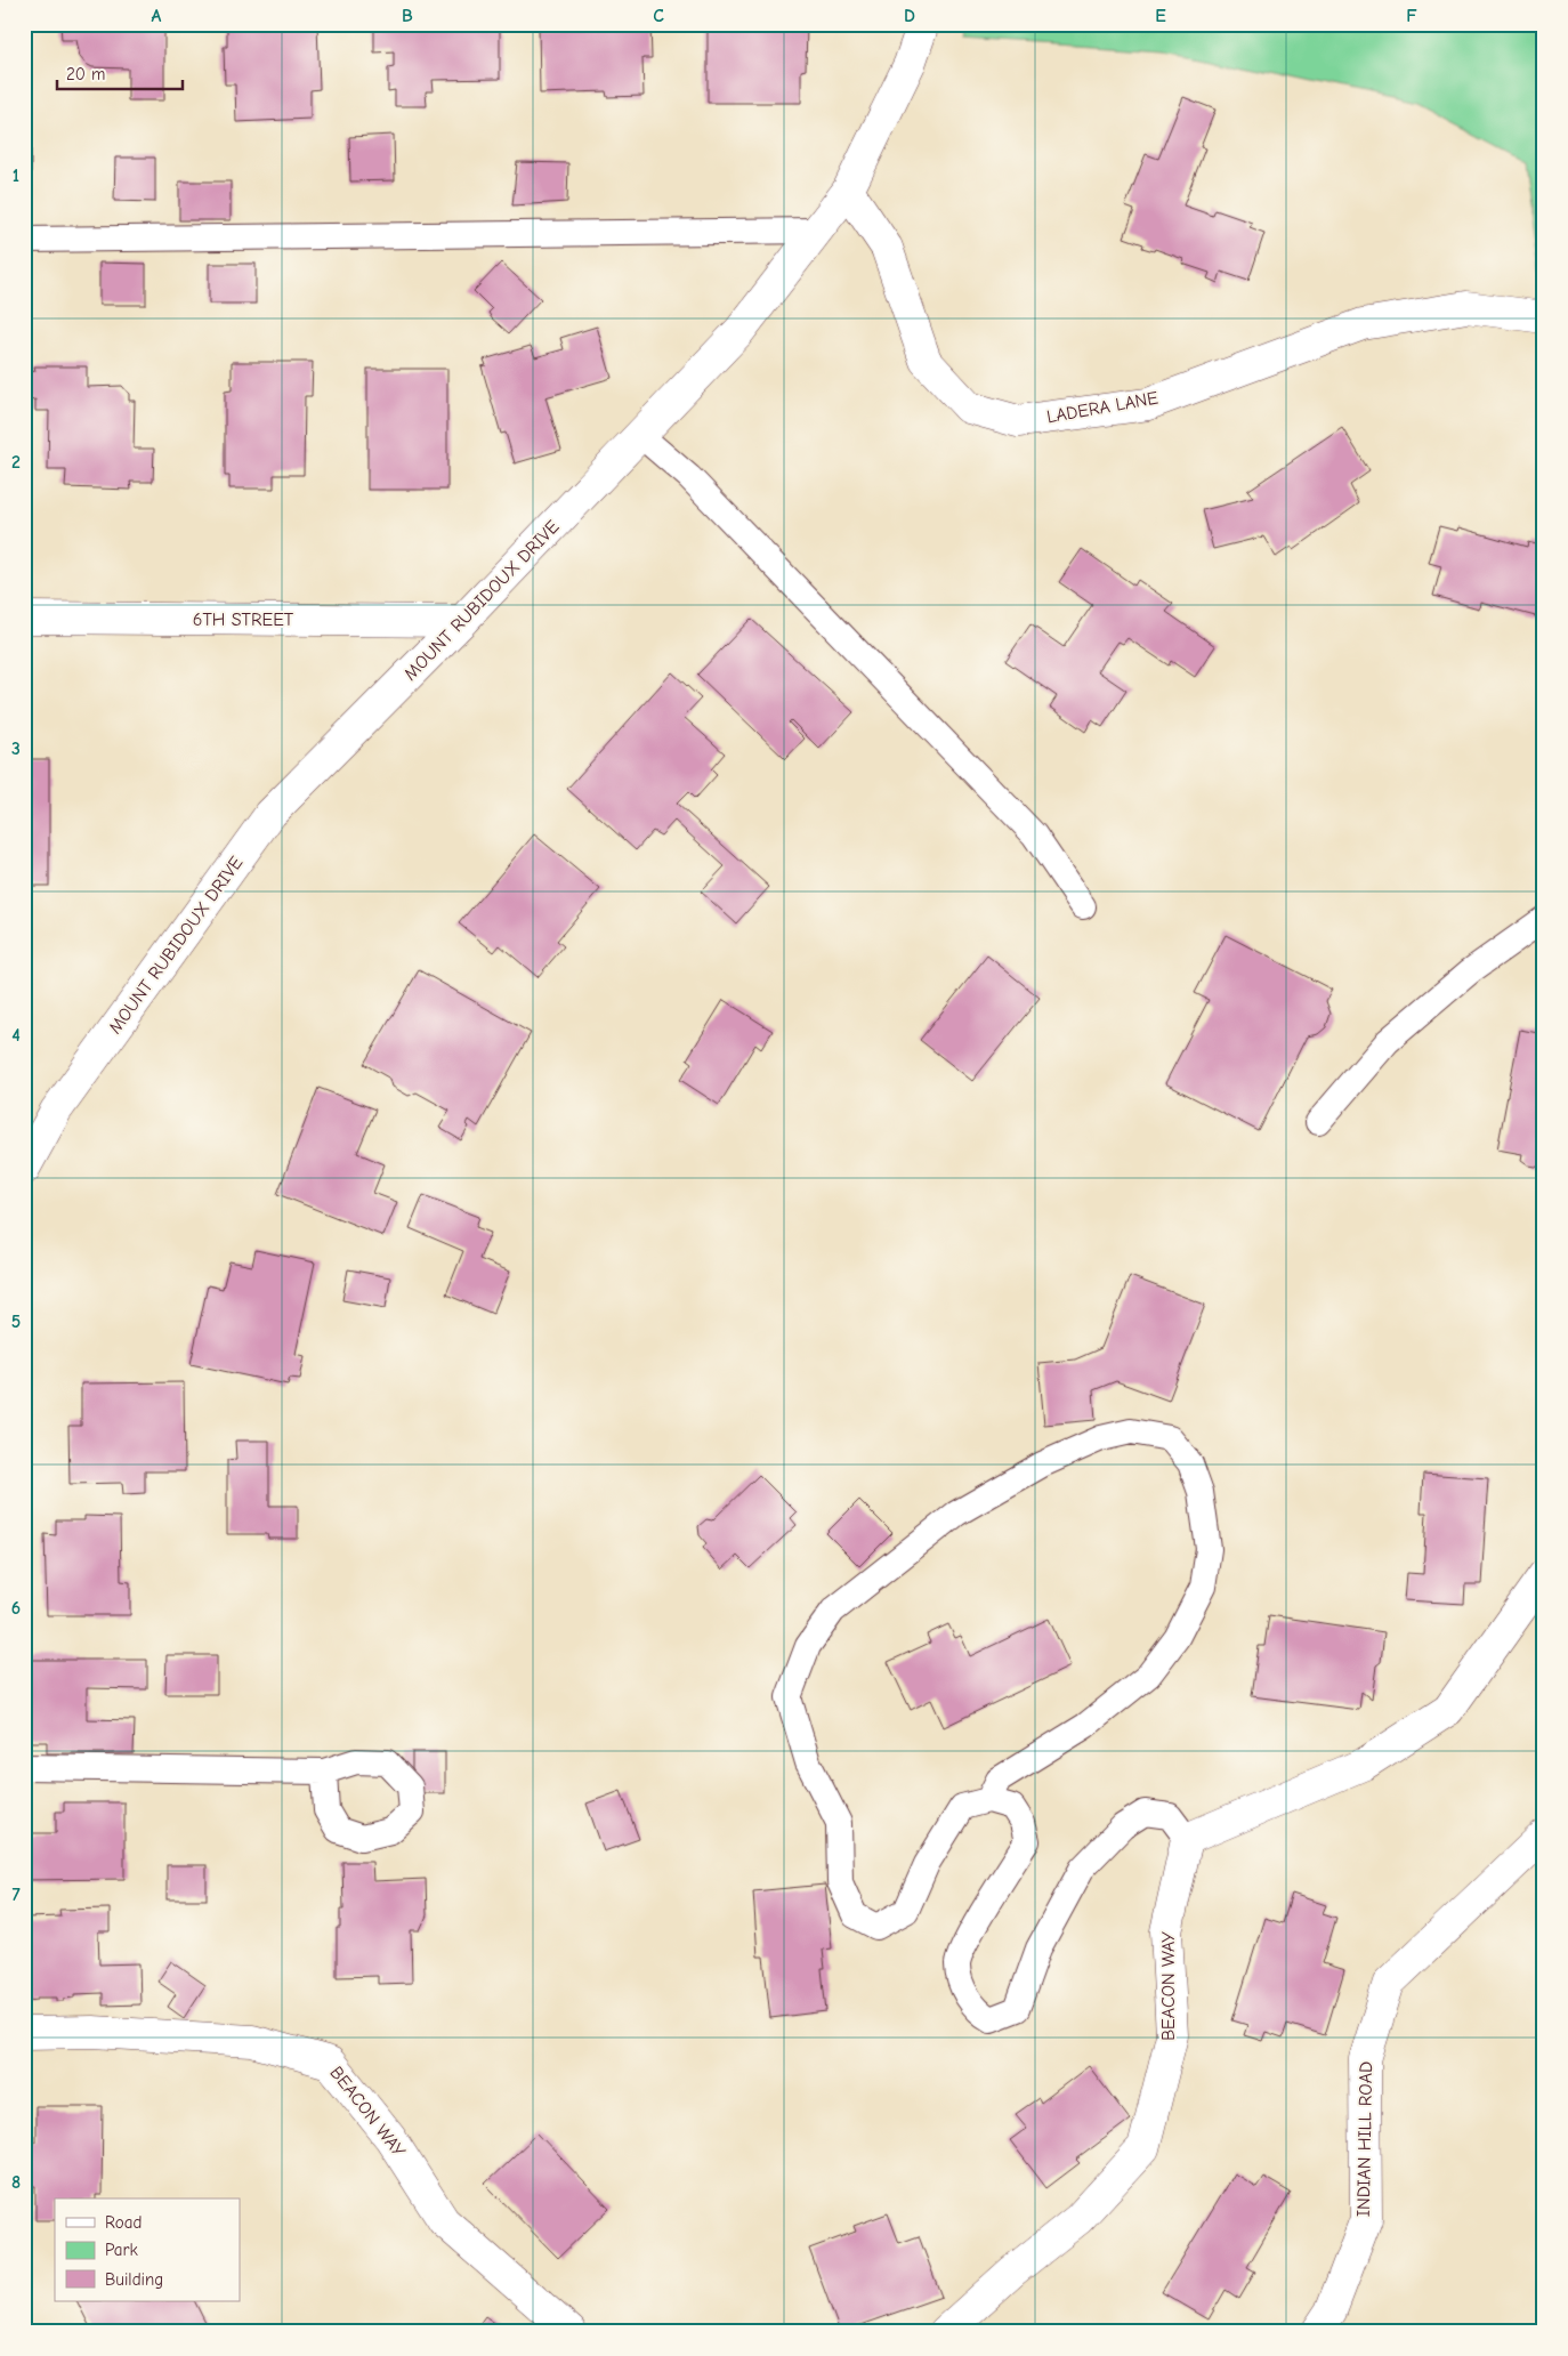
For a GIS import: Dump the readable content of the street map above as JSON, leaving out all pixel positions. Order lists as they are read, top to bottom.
{
  "streets": {
    "street": [
      "LADERA LANE",
      "MOUNT RUBIDOUX DRIVE",
      "6TH STREET",
      "BEACON WAY",
      "INDIAN HILL ROAD"
    ]
  },
  "crossings": [
    ["LADERA LANE", "MOUNT RUBIDOUX DRIVE"],
    ["MOUNT RUBIDOUX DRIVE", "6TH STREET"]
  ],
  "legend": ["Road", "Park", "Building"],
  "scale_bar": "20 m",
  "grid": {
    "columns": [
      "A",
      "B",
      "C",
      "D",
      "E",
      "F"
    ],
    "rows": [
      "1",
      "2",
      "3",
      "4",
      "5",
      "6",
      "7",
      "8"
    ]
  }
}
